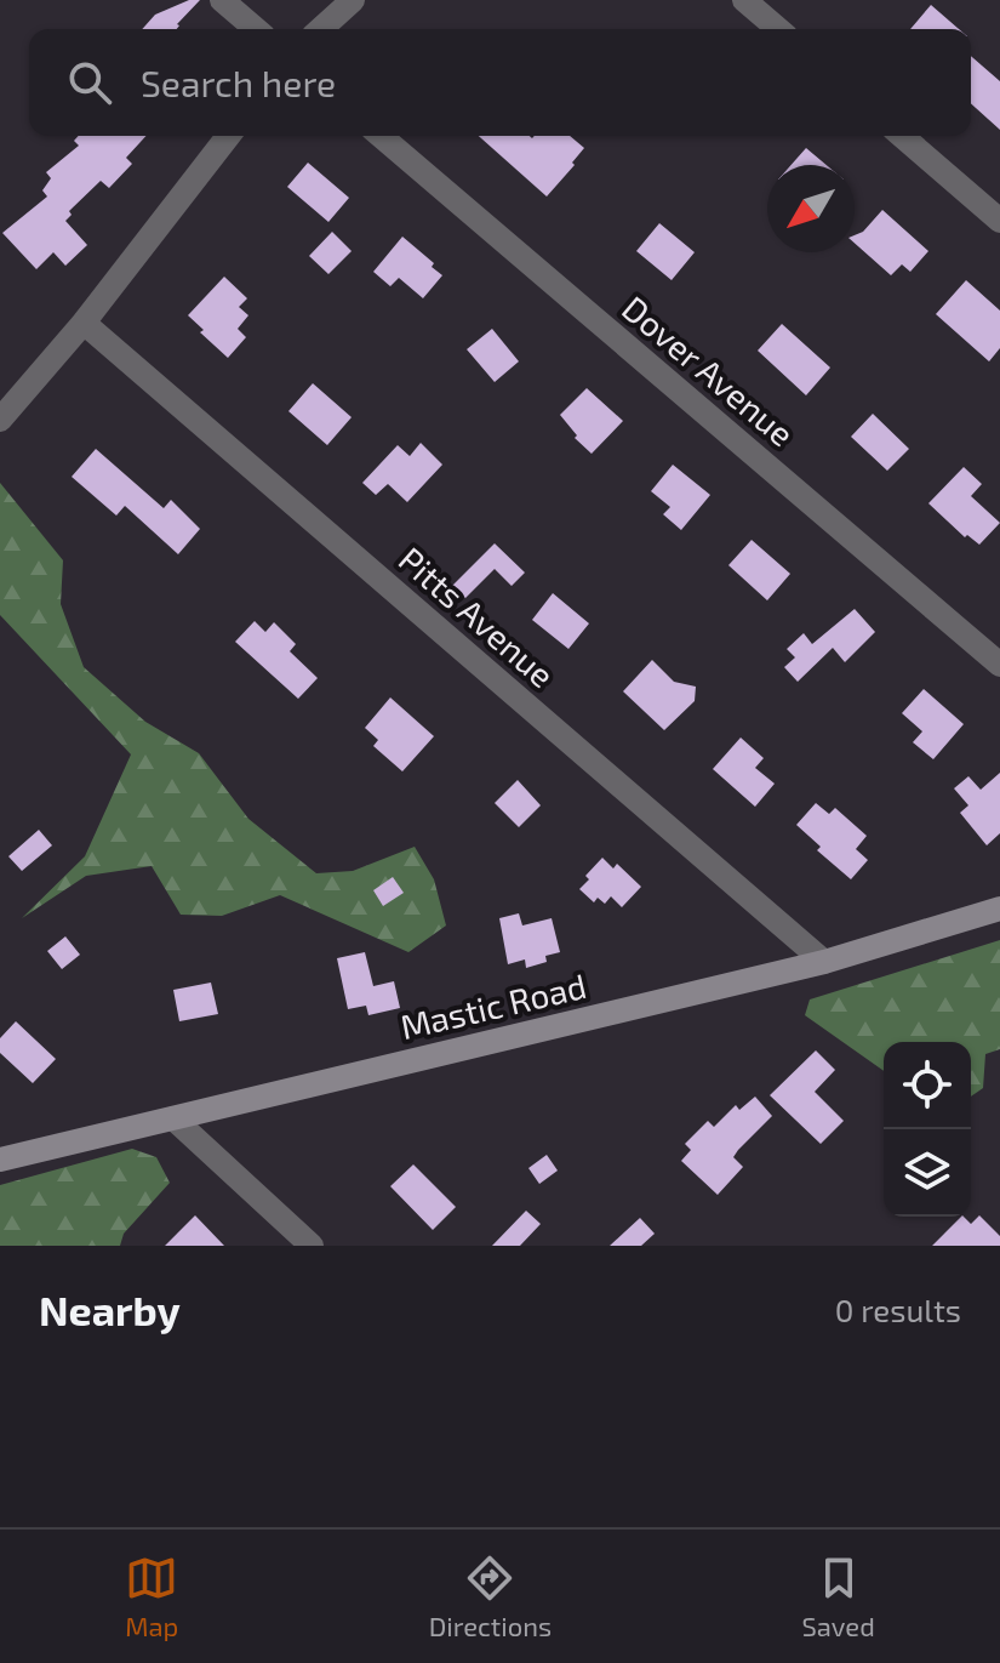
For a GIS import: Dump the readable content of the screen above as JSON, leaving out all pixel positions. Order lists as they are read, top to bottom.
{
  "streets": {
    "main road": ["Mastic Road"],
    "street": ["Dover Avenue", "Pitts Avenue"]
  },
  "crossings": [
    ["Pitts Avenue", "Mastic Road"]
  ],
  "north": "bottom left",
  "page": {
    "search": "Search here",
    "heading": ["Nearby", "0 results"],
    "nav": ["Map", "Directions", "Saved"]
  }
}
